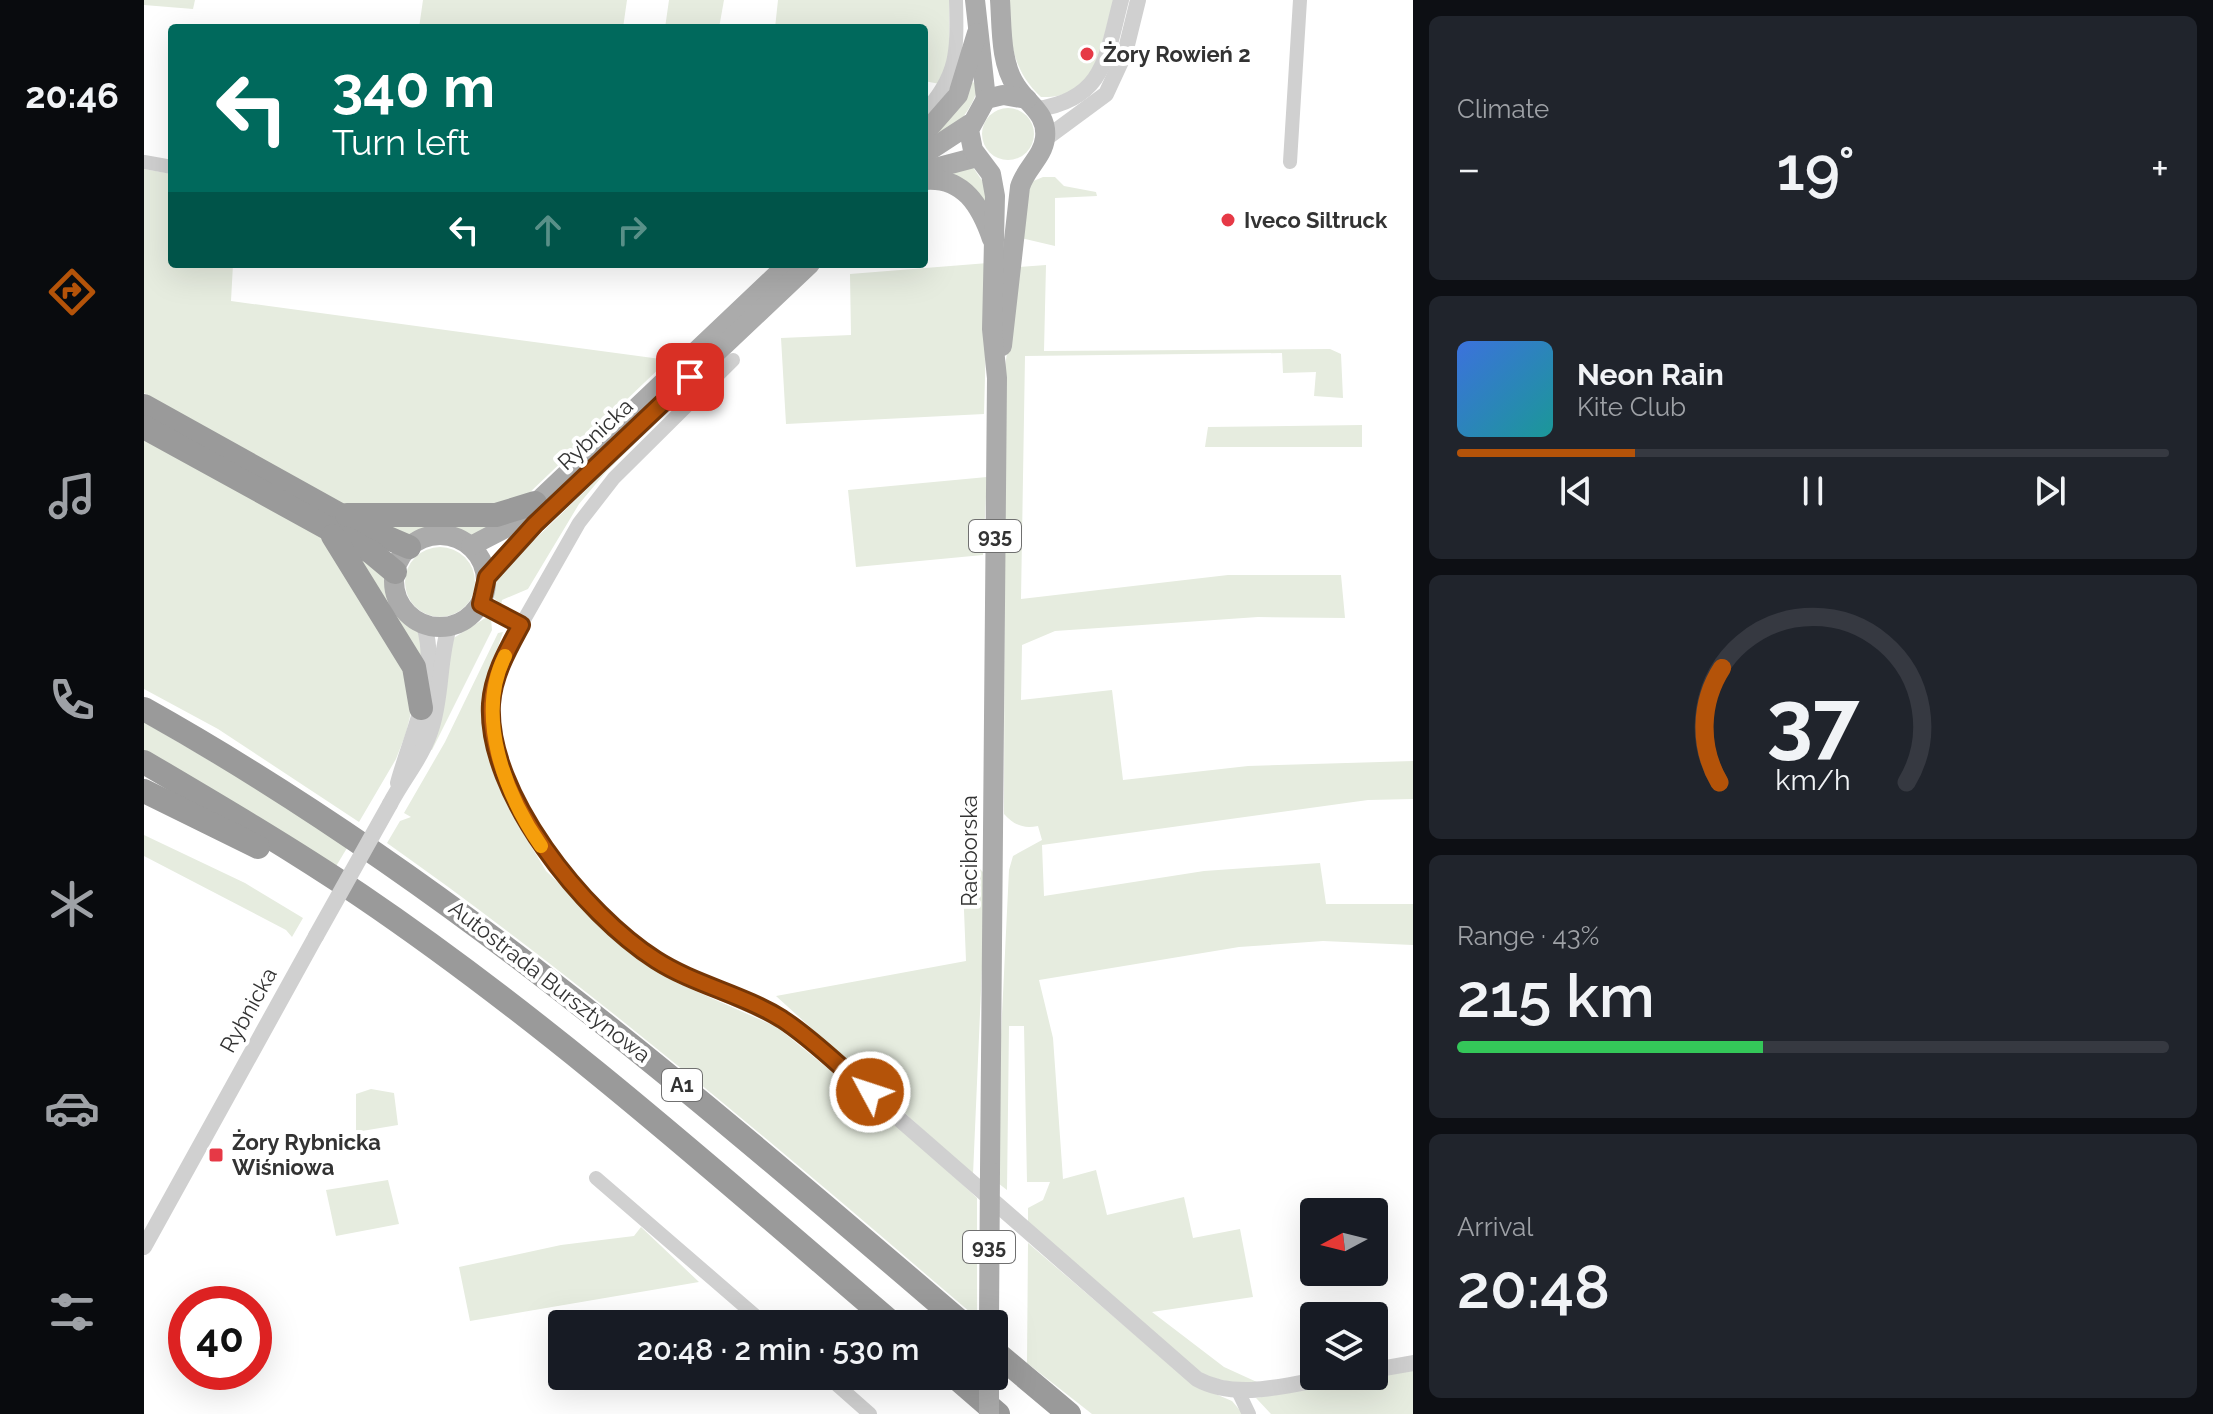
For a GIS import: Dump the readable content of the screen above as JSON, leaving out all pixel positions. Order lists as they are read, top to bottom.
{
  "streets": {
    "highway": ["Autostrada Bursztynowa", "A1"],
    "main road": ["Rybnicka", "935", "Raciborska"]
  },
  "crossings": [
    ["935", "Raciborska"]
  ],
  "places": {
    "other": ["Żory Rowień 2", "Iveco Siltruck"],
    "transit": ["Żory Rybnicka Wiśniowa"]
  },
  "north": "left",
  "page": {
    "tabs": "20:46",
    "tile": [
      "Climate",
      ["Range · 43%", "215 km"],
      ["Arrival", "20:48"]
    ],
    "turn": ["340 m", "Turn left"],
    "heat": ["−", "19°", "+"],
    "song": ["Neon Rain", "Kite Club"],
    "limit": "40",
    "trip": "20:48 · 2 min · 530 m",
    "gauge": ["37", "km/h"]
  }
}
